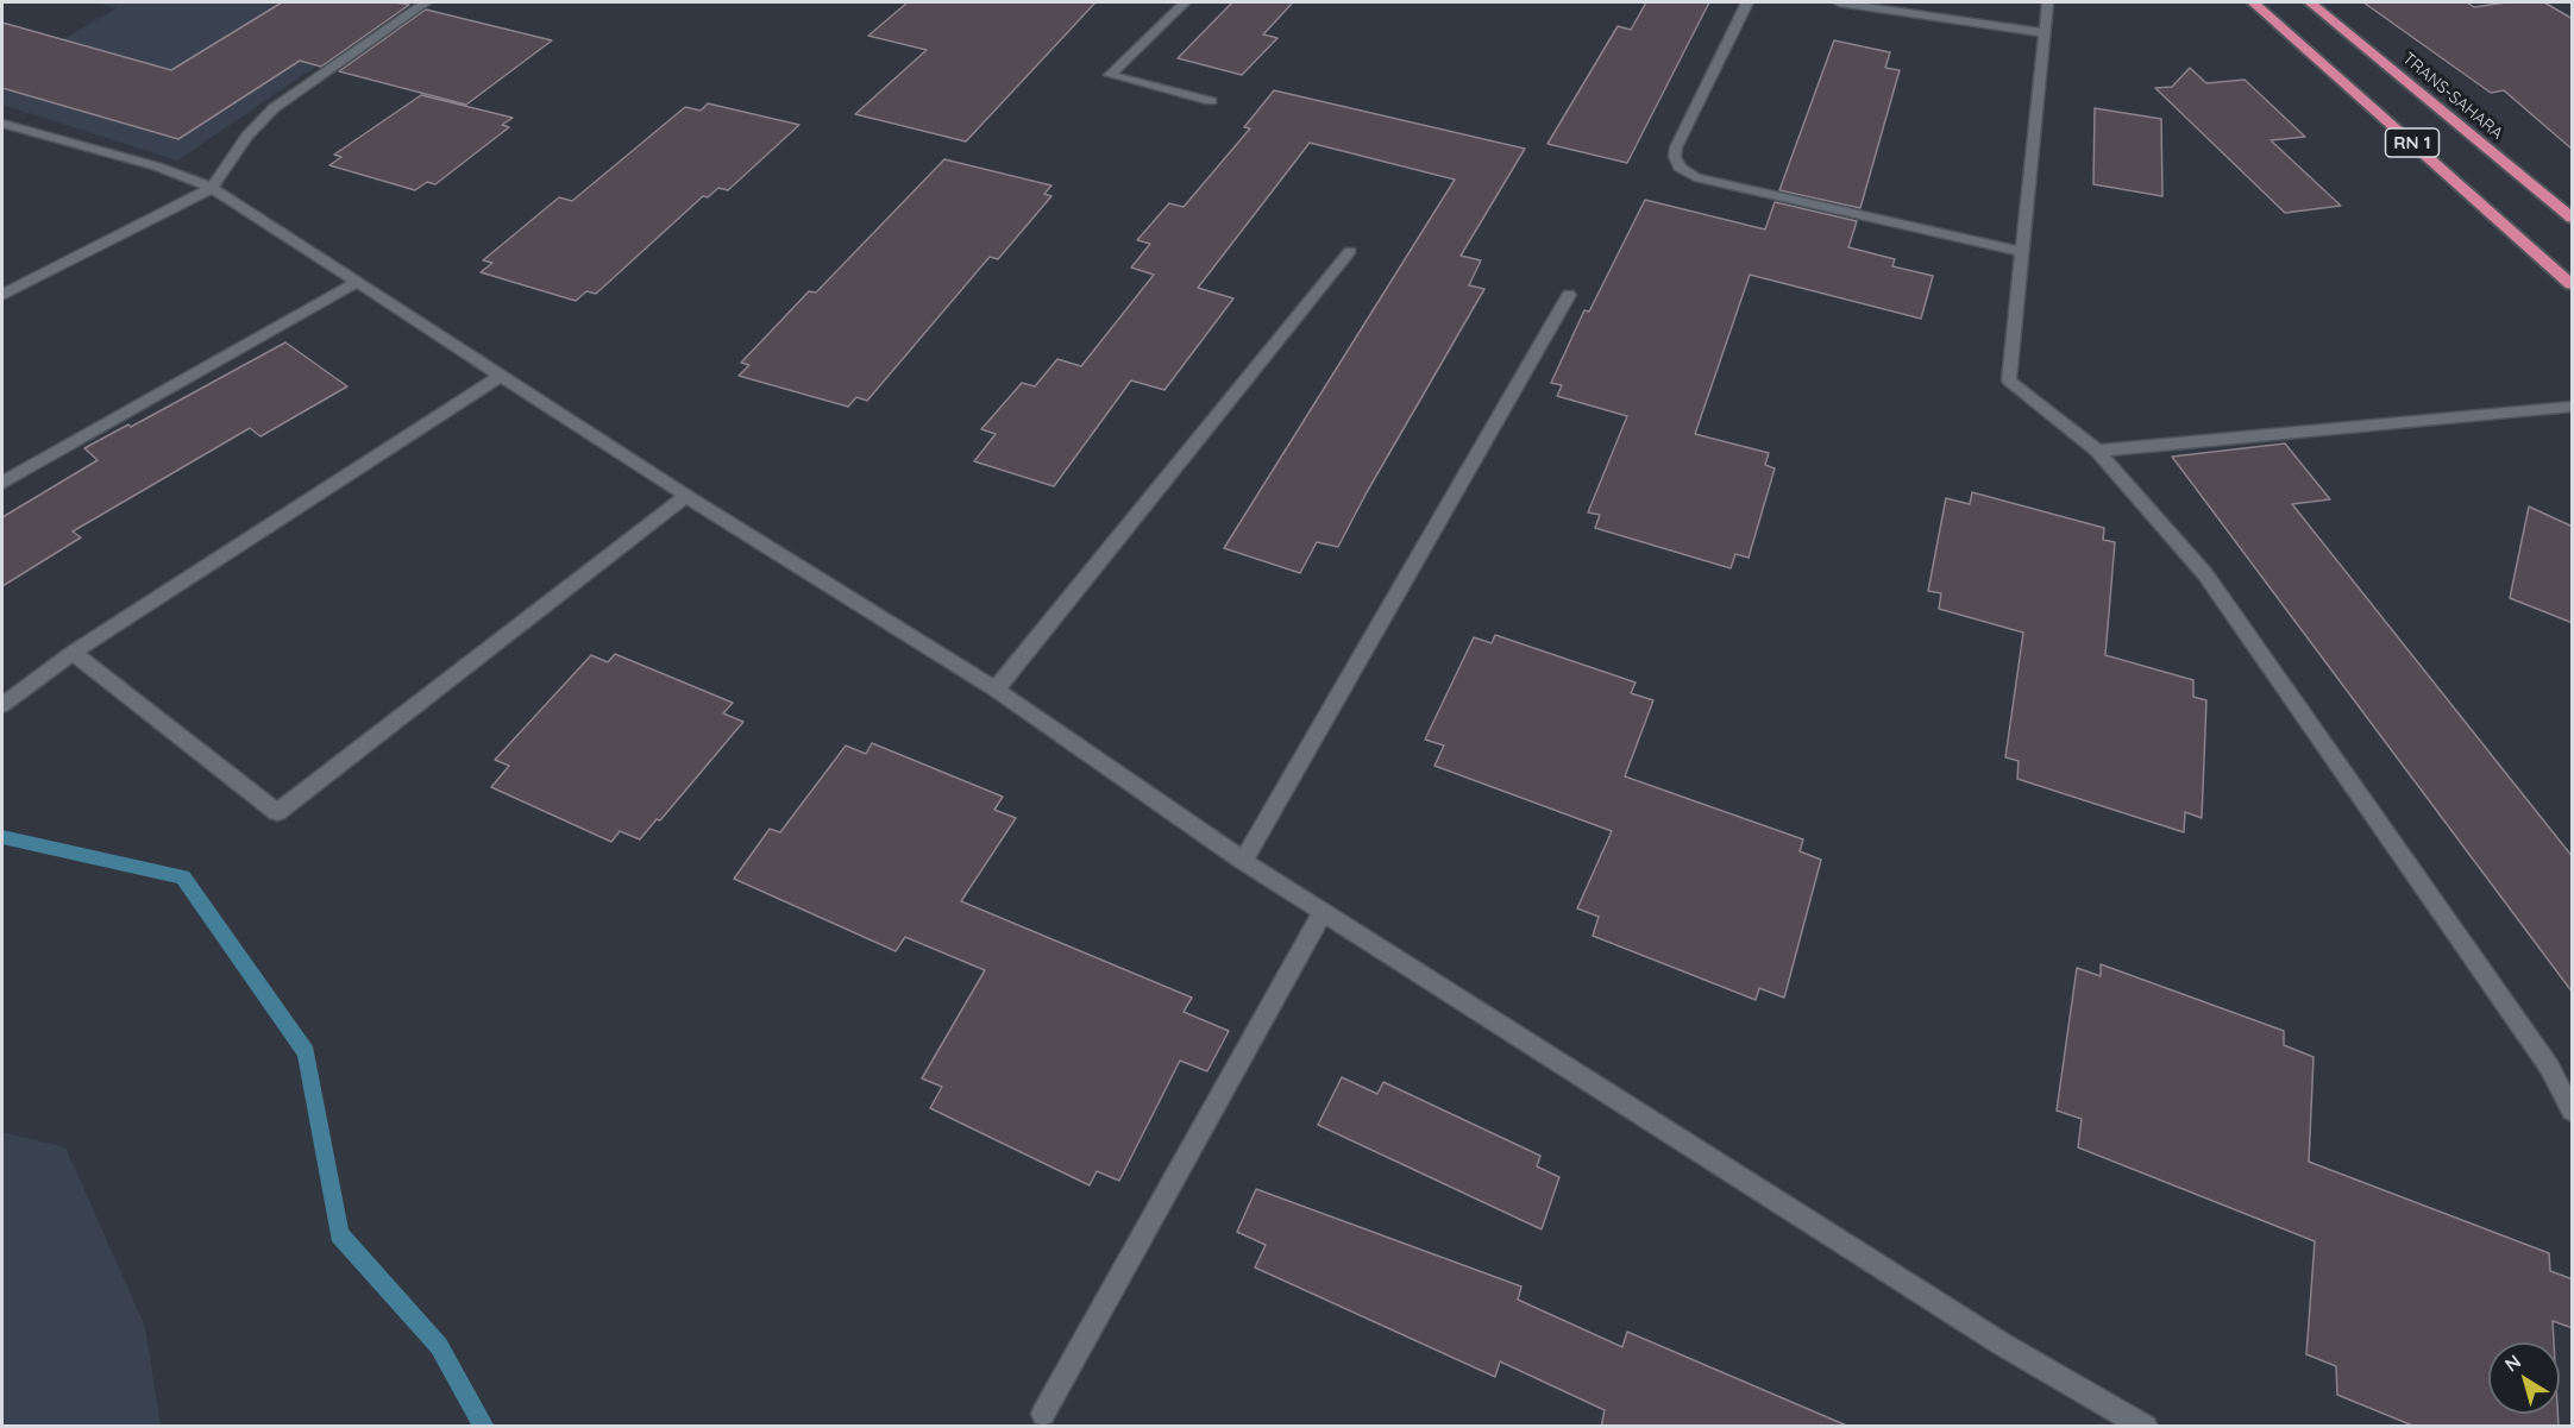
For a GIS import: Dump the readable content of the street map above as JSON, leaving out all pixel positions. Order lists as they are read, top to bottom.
{
  "streets": {
    "highway": ["TRANS-SAHARA", "RN 1"]
  },
  "north": "top left"
}
